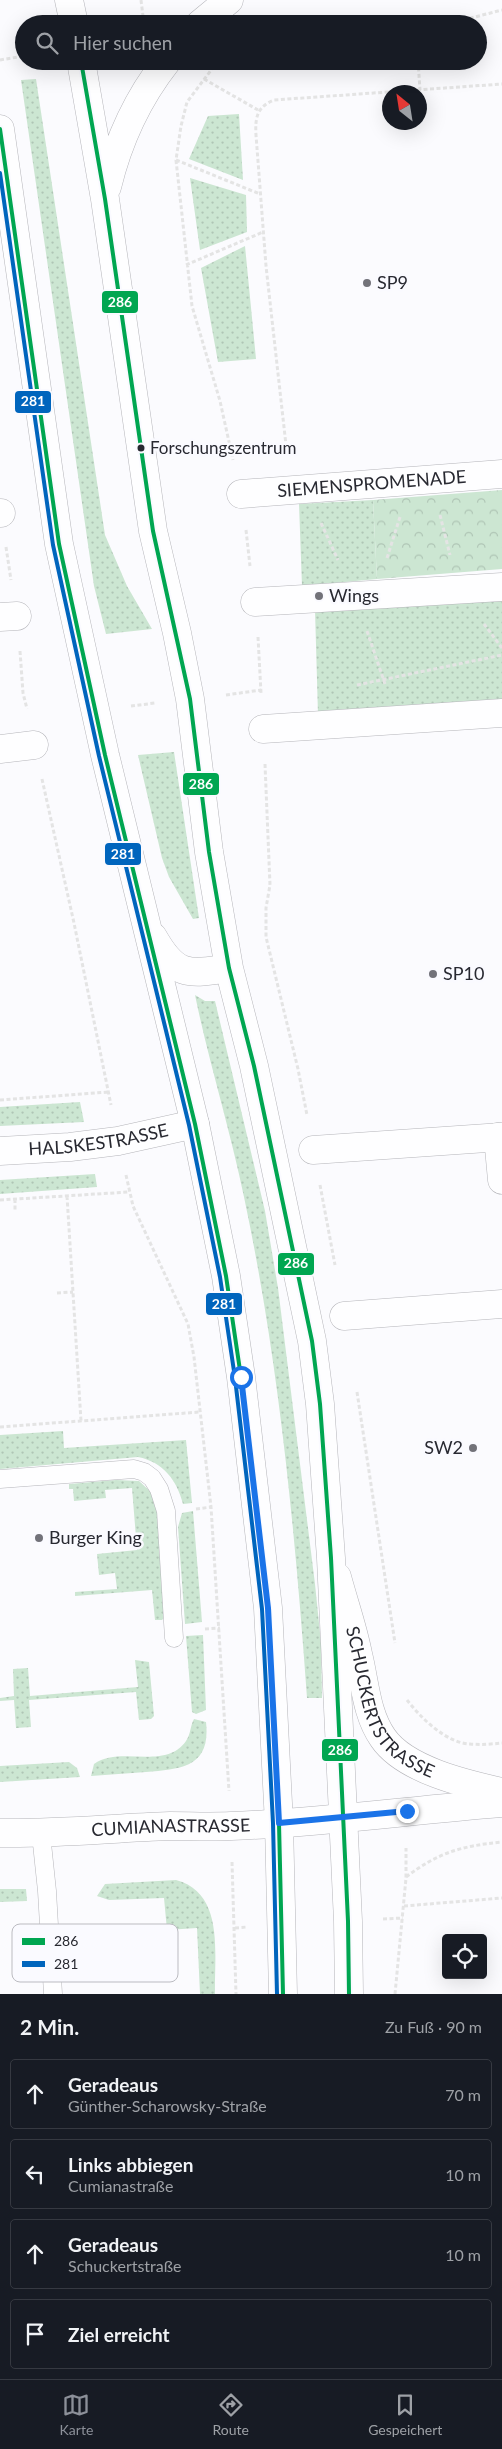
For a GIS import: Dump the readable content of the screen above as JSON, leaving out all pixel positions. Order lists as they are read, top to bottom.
{
  "streets": {
    "street": [
      "SIEMENSPROMENADE",
      "HALSKESTRASSE",
      "SCHUCKERTSTRASSE",
      "CUMIANASTRASSE"
    ]
  },
  "places": [
    "SP9",
    "Forschungszentrum",
    "Wings",
    "SP10",
    "SW2",
    "Burger King"
  ],
  "lines": ["transit line 286", "transit line 281"],
  "legend": ["286", "281"],
  "north": "top left",
  "page": {
    "search": "Hier suchen",
    "heading": ["2 Min.", "Zu Fuß · 90 m"],
    "list": [
      ["Geradeaus", "Günther-Scharowsky-Straße", "70 m"],
      ["Links abbiegen", "Cumianastraße", "10 m"],
      ["Geradeaus", "Schuckertstraße", "10 m"],
      "Ziel erreicht"
    ],
    "nav": ["Karte", "Route", "Gespeichert"]
  }
}
